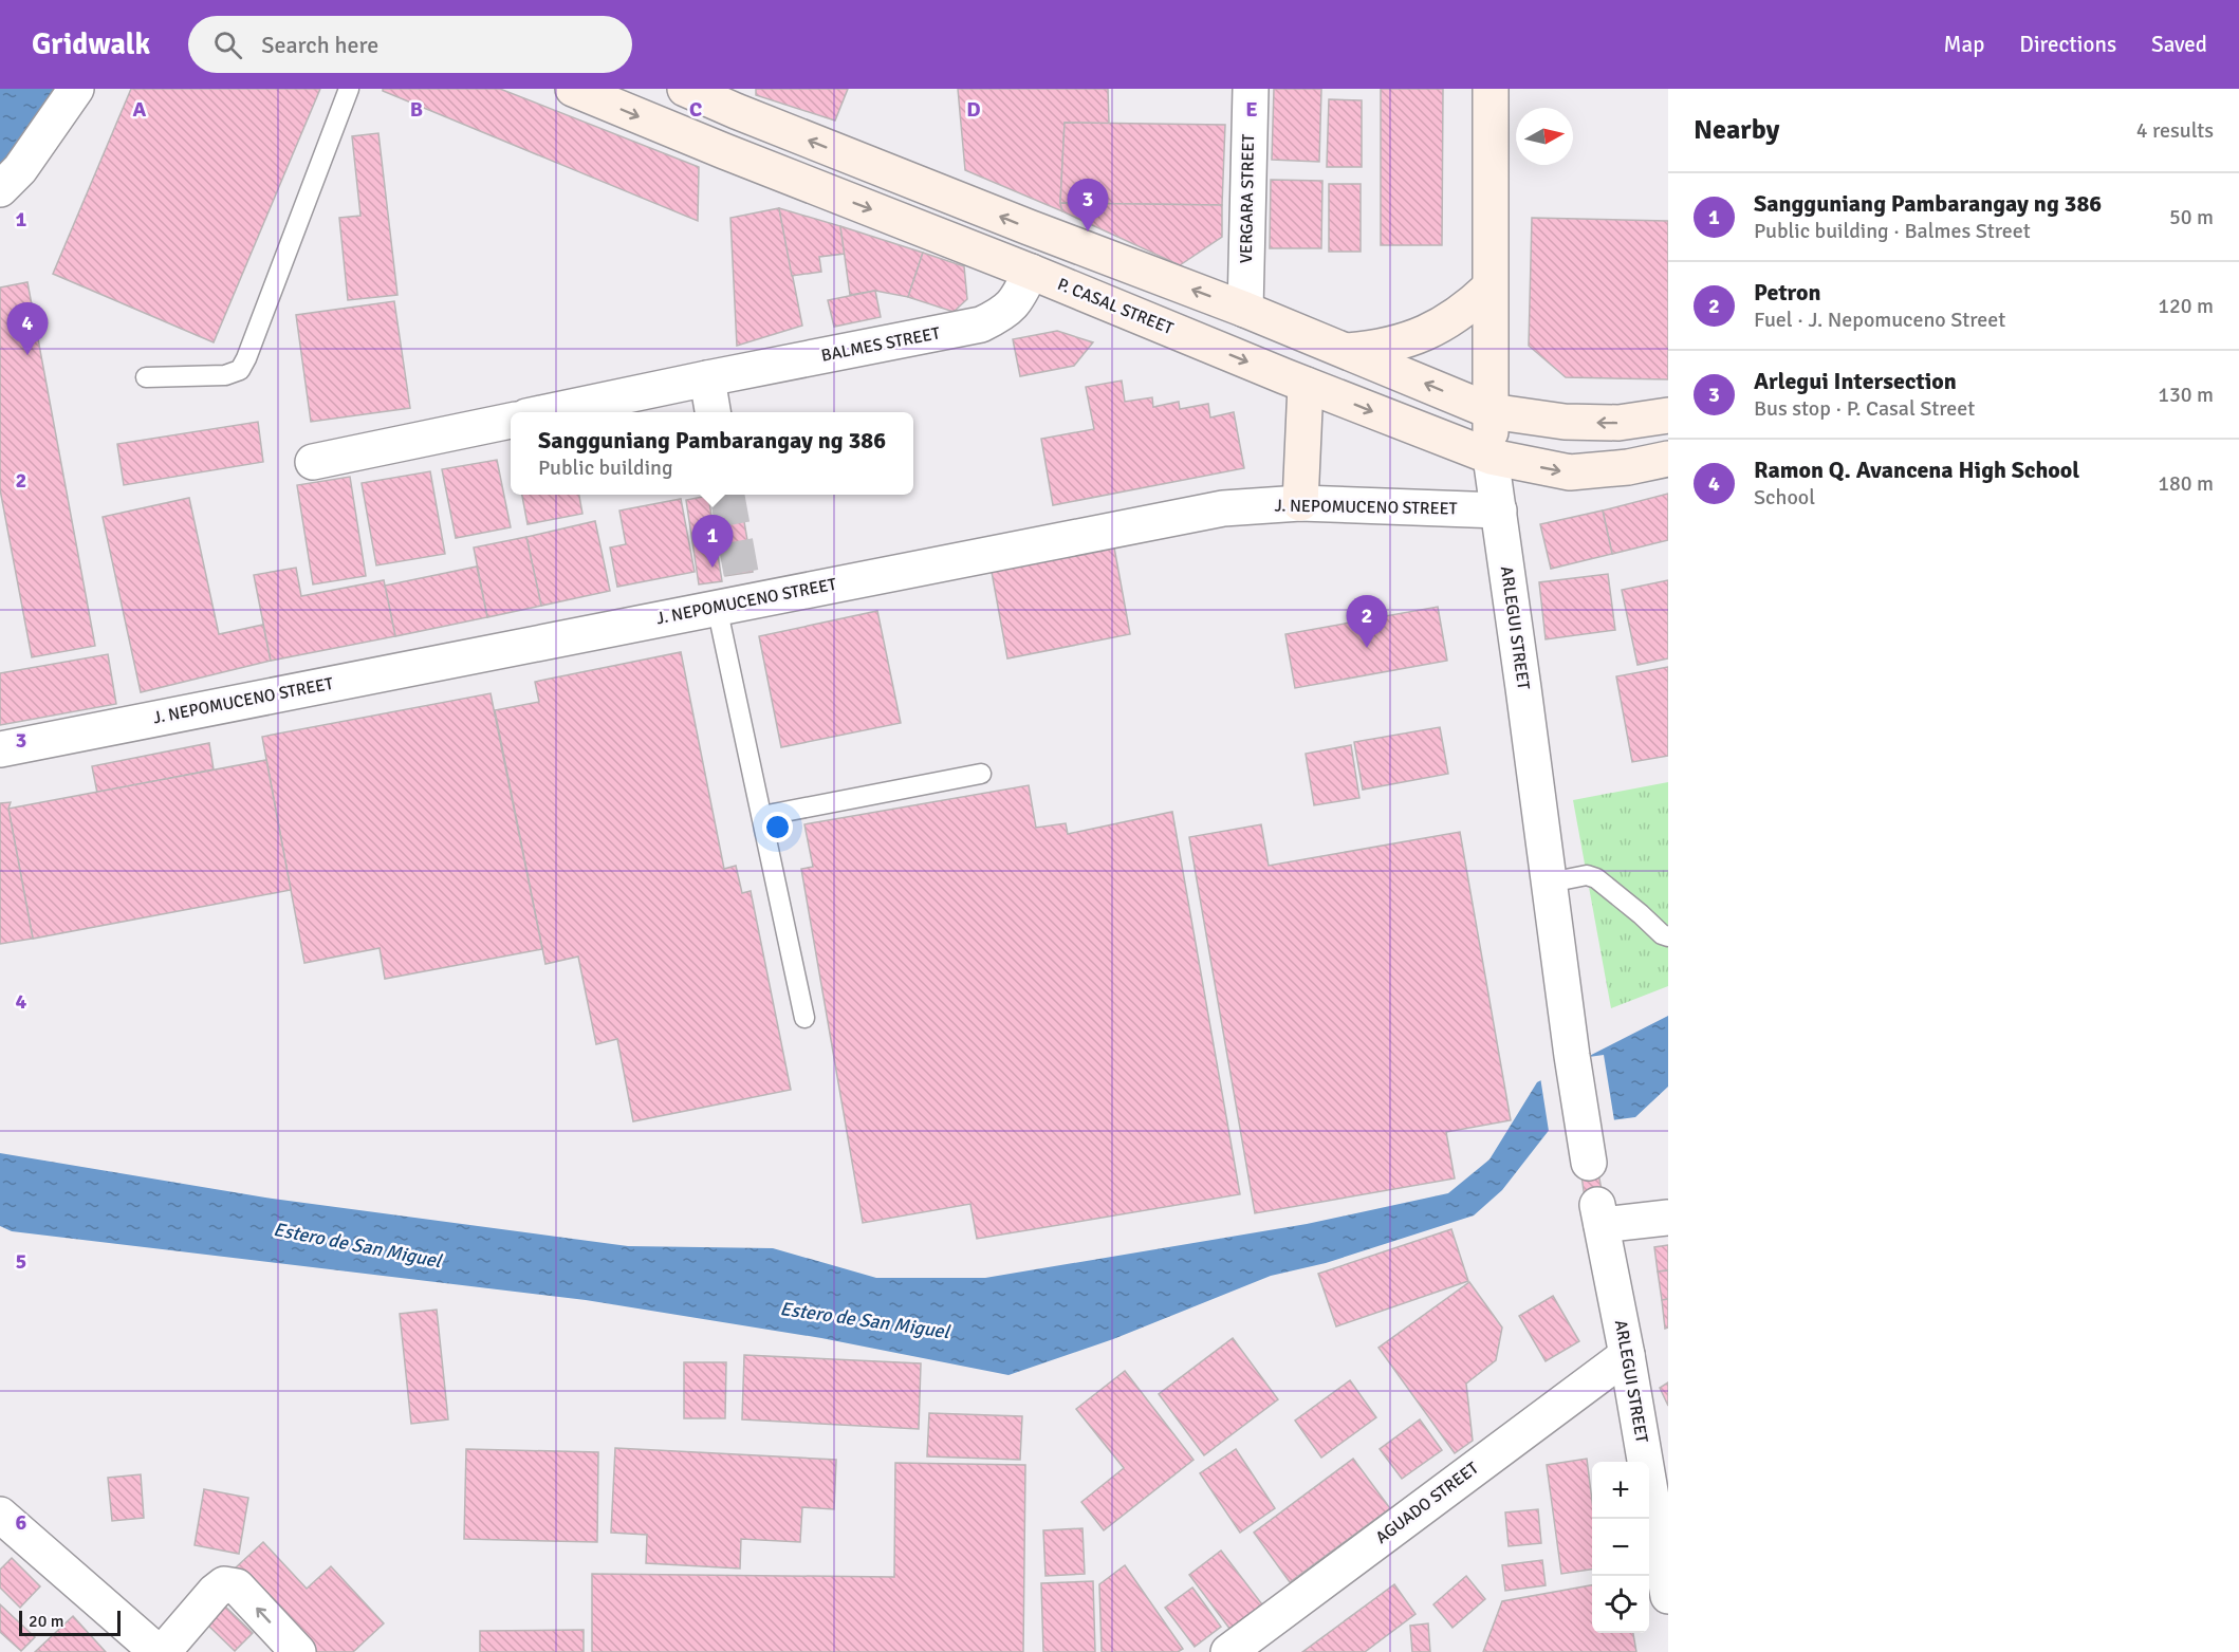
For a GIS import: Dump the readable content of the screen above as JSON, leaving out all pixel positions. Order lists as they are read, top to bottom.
{
  "streets": {
    "main road": ["P. CASAL STREET", "ARLEGUI STREET"],
    "street": [
      "VERGARA STREET",
      "BALMES STREET",
      "J. NEPOMUCENO STREET",
      "AGUADO STREET"
    ]
  },
  "crossings": [
    ["P. CASAL STREET", "BALMES STREET"],
    ["P. CASAL STREET", "ARLEGUI STREET"],
    ["J. NEPOMUCENO STREET", "ARLEGUI STREET"],
    ["ARLEGUI STREET", "AGUADO STREET"]
  ],
  "water": ["Estero de San Miguel"],
  "scale_bar": "20 m",
  "north": "right",
  "page": {
    "header": "Gridwalk",
    "search": "Search here",
    "nav": ["Map", "Directions", "Saved"],
    "heading": ["Nearby", "4 results"],
    "list": [
      {
        "mark": "1",
        "name": "Sangguniang Pambarangay ng 386",
        "note": "Public building · Balmes Street",
        "value": "50 m"
      },
      {
        "mark": "2",
        "name": "Petron",
        "note": "Fuel · J. Nepomuceno Street",
        "value": "120 m"
      },
      {
        "mark": "3",
        "name": "Arlegui Intersection",
        "note": "Bus stop · P. Casal Street",
        "value": "130 m"
      },
      {
        "mark": "4",
        "name": "Ramon Q. Avancena High School",
        "note": "School",
        "value": "180 m"
      }
    ],
    "pins": [
      "3",
      "4",
      "1",
      "2"
    ],
    "popup": ["Sangguniang Pambarangay ng 386", "Public building"],
    "map_buttons": ["+", "−"],
    "scale": "20 m"
  },
  "grid": {
    "columns": [
      "A",
      "B",
      "C",
      "D",
      "E"
    ],
    "rows": [
      "1",
      "2",
      "3",
      "4",
      "5",
      "6"
    ]
  }
}
